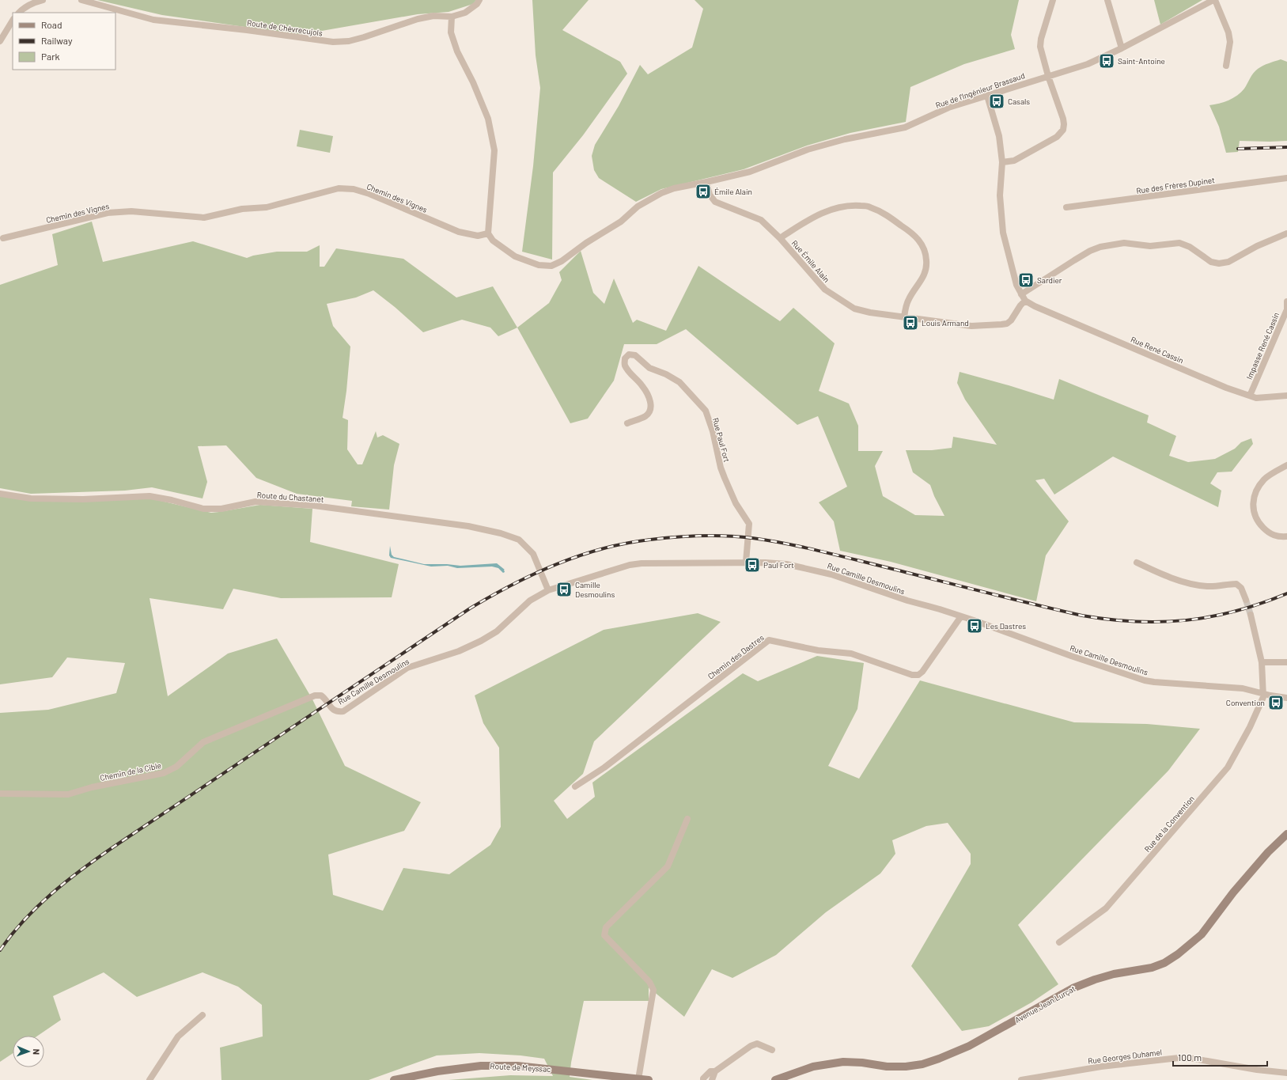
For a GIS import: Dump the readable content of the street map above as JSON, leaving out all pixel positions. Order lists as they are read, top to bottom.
{
  "streets": {
    "main road": ["Avenue Jean Lurçat", "Route de Meyssac"],
    "street": [
      "Route de Chèvrecujols",
      "Rue de l'Ingénieur Brassaud",
      "Rue des Frères Dupinet",
      "Chemin des Vignes",
      "Rue Émile Alain",
      "Impasse René Cassin",
      "Rue René Cassin",
      "Rue Paul Fort",
      "Route du Chastanet",
      "Rue Camille Desmoulins",
      "Chemin des Dastres",
      "Chemin de la Cible",
      "Rue de la Convention",
      "Rue Georges Duhamel"
    ]
  },
  "crossings": [
    ["Rue de l'Ingénieur Brassaud", "Chemin des Vignes"],
    ["Rue de l'Ingénieur Brassaud", "Rue Émile Alain"],
    ["Rue Émile Alain", "Rue René Cassin"],
    ["Impasse René Cassin", "Rue René Cassin"],
    ["Rue Paul Fort", "Rue Camille Desmoulins"],
    ["Route du Chastanet", "Rue Camille Desmoulins"],
    ["Rue Camille Desmoulins", "Chemin des Dastres"],
    ["Rue Camille Desmoulins", "Chemin de la Cible"],
    ["Rue Camille Desmoulins", "Rue de la Convention"]
  ],
  "places": {
    "bus stop": [
      "Saint-Antoine",
      "Casals",
      "Émile Alain",
      "Sardier",
      "Louis Armand",
      "Paul Fort",
      "Camille Desmoulins",
      "Les Dastres",
      "Convention"
    ]
  },
  "legend": ["Road", "Railway", "Park"],
  "scale_bar": "100 m",
  "north": "right"
}
